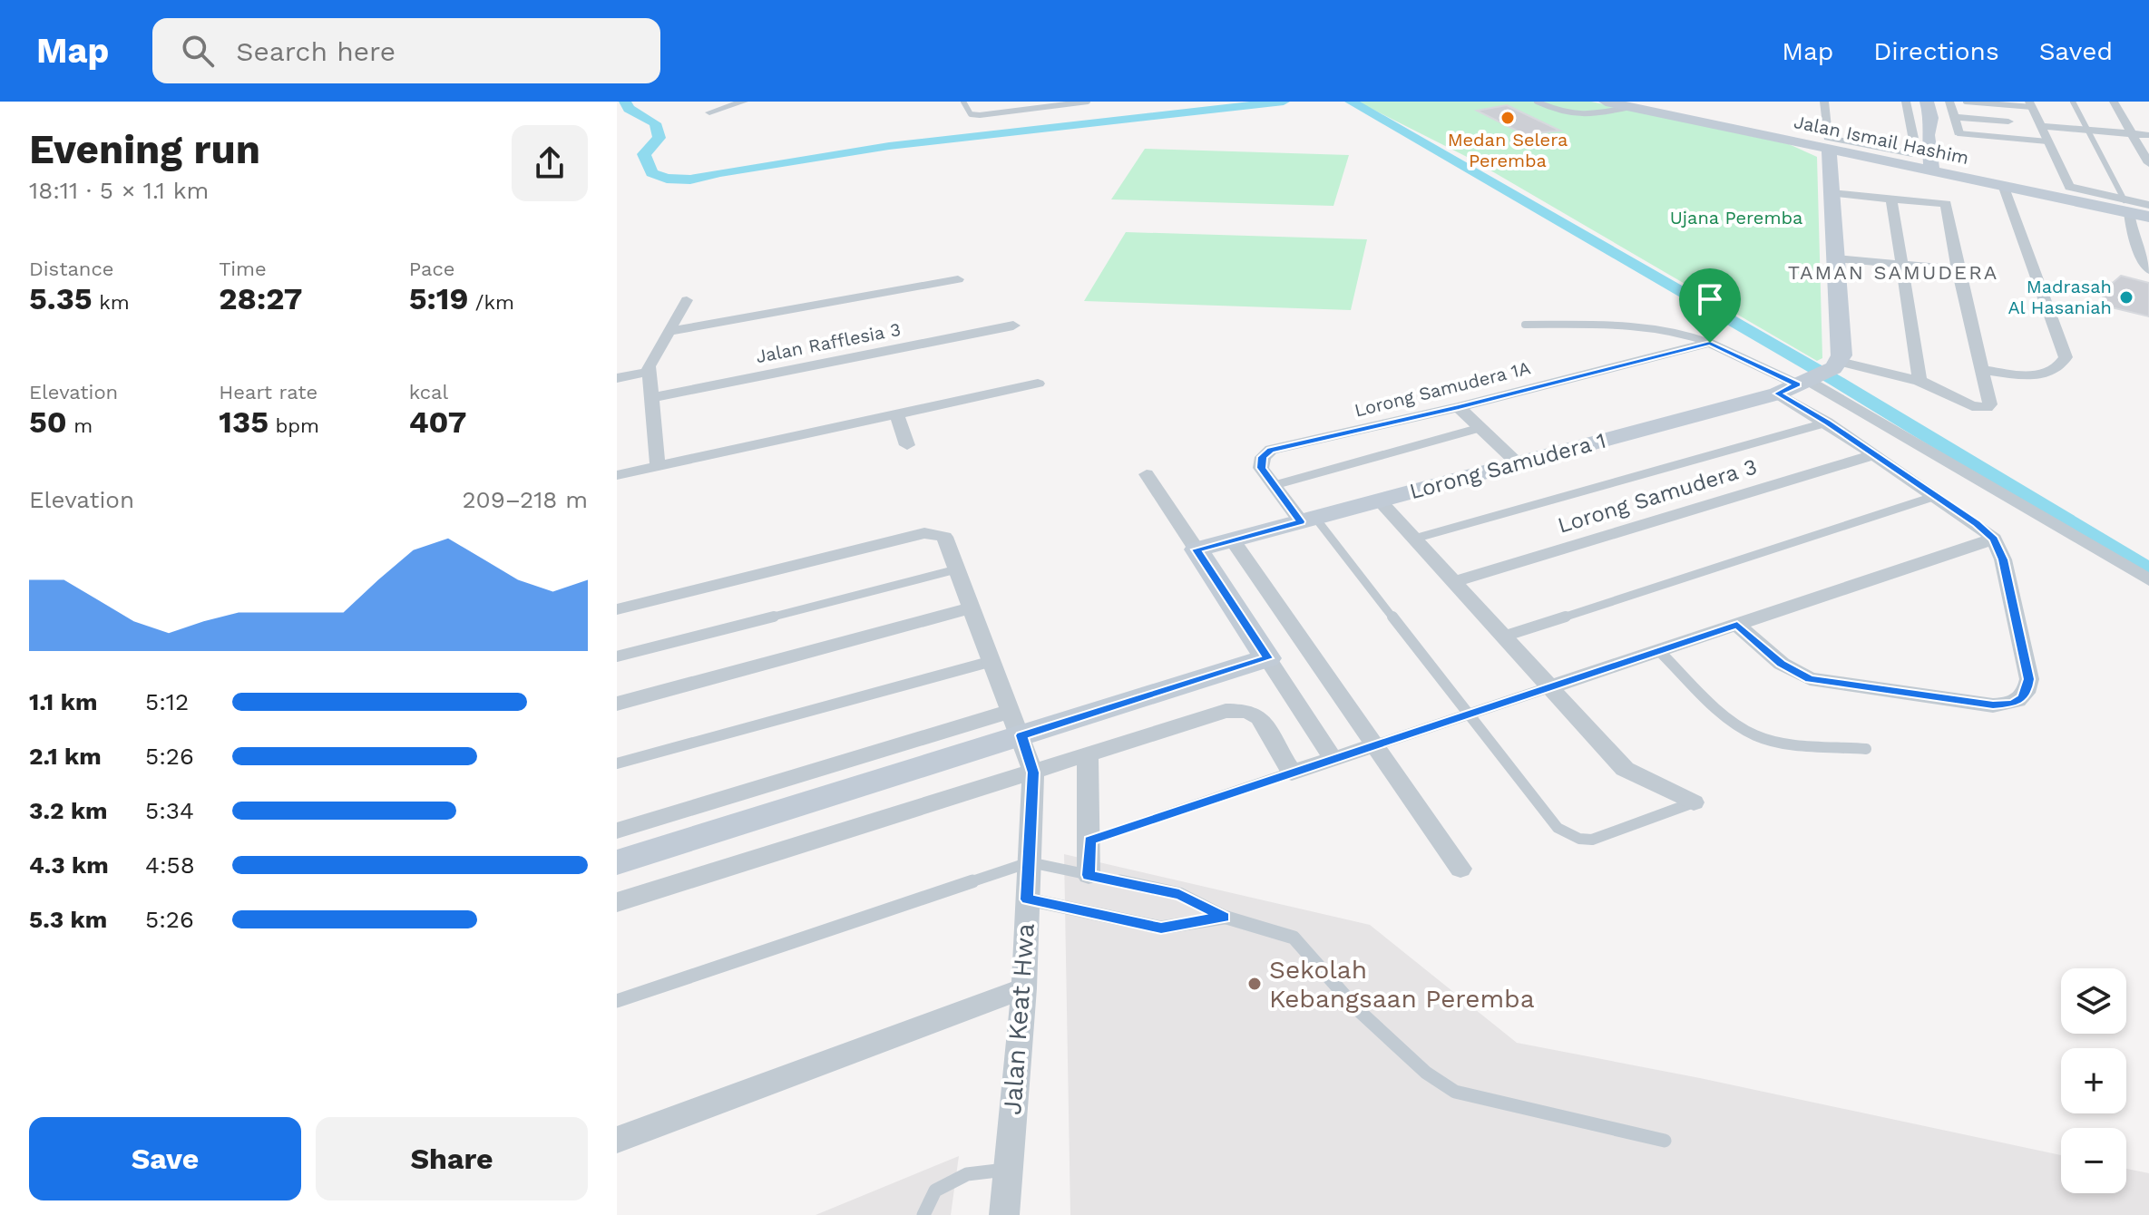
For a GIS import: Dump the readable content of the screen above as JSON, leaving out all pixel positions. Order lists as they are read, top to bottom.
{
  "streets": {
    "street": [
      "Jalan Ismail Hashim",
      "Jalan Rafflesia 3",
      "Lorong Samudera 1A",
      "Lorong Samudera 1",
      "Lorong Samudera 3",
      "Jalan Keat Hwa"
    ]
  },
  "crossings": [
    ["Lorong Samudera 1A", "Lorong Samudera 1"]
  ],
  "districts": ["TAMAN SAMUDERA"],
  "parks": ["Ujana Peremba"],
  "places": ["Medan Selera Peremba", "Madrasah Al Hasaniah", "Sekolah Kebangsaan Peremba"],
  "page": {
    "header": "Map",
    "search": "Search here",
    "nav": ["Map", "Directions", "Saved"],
    "heading": ["Evening run", "18:11 · 5 × 1.1 km"],
    "stats": [
      ["Distance", "5.35 km"],
      ["Time", "28:27"],
      ["Pace", "5:19 /km"],
      ["Elevation", "50 m"],
      ["Heart rate", "135 bpm"],
      ["kcal", "407"]
    ],
    "chart": ["Elevation", "209–218 m"],
    "list": [
      {
        "name": "1.1 km",
        "note": "5:12"
      },
      {
        "name": "2.1 km",
        "note": "5:26"
      },
      {
        "name": "3.2 km",
        "note": "5:34"
      },
      {
        "name": "4.3 km",
        "note": "4:58"
      },
      {
        "name": "5.3 km",
        "note": "5:26"
      }
    ],
    "map_buttons": ["+", "−"],
    "buttons": ["Save", "Share"]
  }
}
